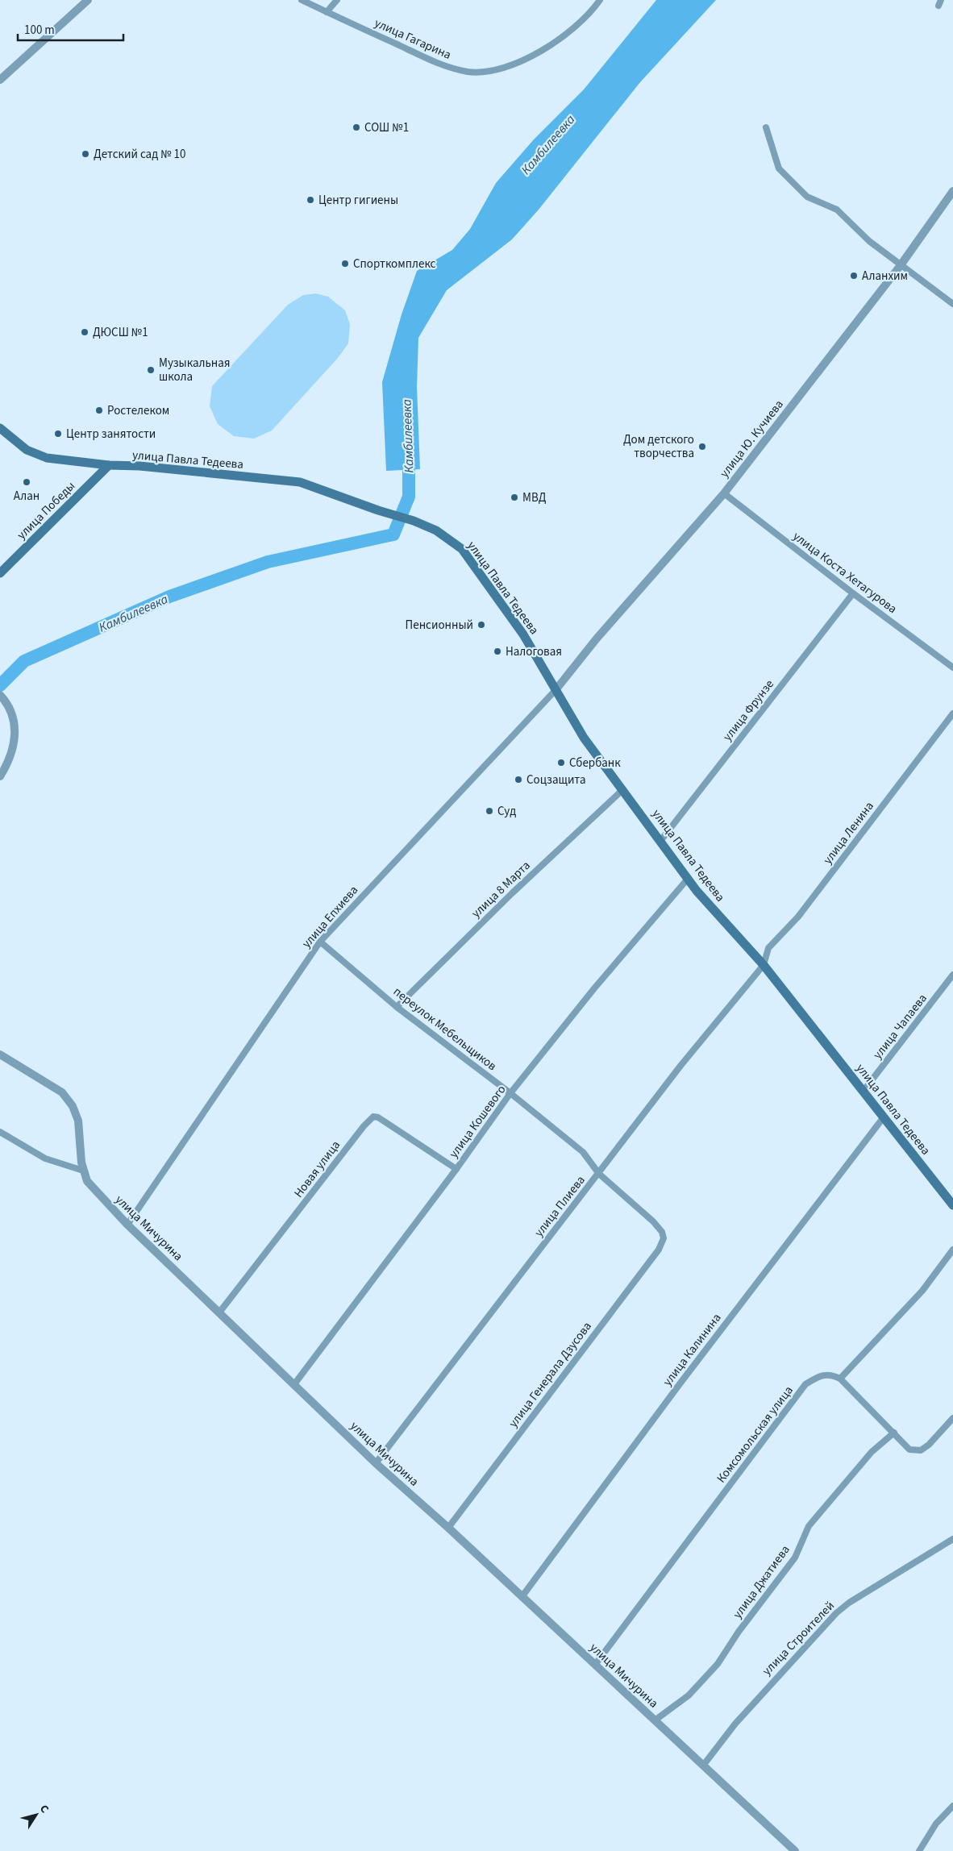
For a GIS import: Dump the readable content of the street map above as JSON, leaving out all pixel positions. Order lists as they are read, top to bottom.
{
  "streets": {
    "main road": ["улица Павла Тедеева", "улица Победы"],
    "street": [
      "улица Гагарина",
      "улица Ю. Кучиева",
      "улица Коста Хетагурова",
      "улица Фрунзе",
      "улица Ленина",
      "улица 8 Марта",
      "улица Епхиева",
      "улица Чапаева",
      "переулок Мебельщиков",
      "улица Кошевого",
      "Новая улица",
      "улица Плиева",
      "улица Мичурина",
      "улица Калинина",
      "улица Генерала Дзусова",
      "Комсомольская улица",
      "улица Джатиева",
      "улица Строителей"
    ]
  },
  "crossings": [
    ["улица Ю. Кучиева", "улица Павла Тедеева"],
    ["улица Ю. Кучиева", "улица Коста Хетагурова"],
    ["улица Ю. Кучиева", "улица Епхиева"],
    ["улица Павла Тедеева", "улица Победы"],
    ["улица Павла Тедеева", "улица Фрунзе"],
    ["улица Павла Тедеева", "улица Ленина"],
    ["улица Павла Тедеева", "улица 8 Марта"],
    ["улица Павла Тедеева", "улица Епхиева"],
    ["улица Павла Тедеева", "улица Чапаева"],
    ["улица Павла Тедеева", "улица Кошевого"],
    ["улица Павла Тедеева", "улица Плиева"],
    ["улица Павла Тедеева", "улица Калинина"],
    ["улица Коста Хетагурова", "улица Фрунзе"],
    ["улица Ленина", "улица Плиева"],
    ["улица 8 Марта", "переулок Мебельщиков"],
    ["улица Епхиева", "переулок Мебельщиков"],
    ["улица Епхиева", "улица Мичурина"],
    ["переулок Мебельщиков", "улица Кошевого"],
    ["переулок Мебельщиков", "улица Плиева"],
    ["переулок Мебельщиков", "улица Генерала Дзусова"],
    ["улица Кошевого", "Новая улица"],
    ["улица Кошевого", "улица Мичурина"],
    ["Новая улица", "улица Мичурина"],
    ["улица Плиева", "улица Мичурина"],
    ["улица Мичурина", "улица Калинина"],
    ["улица Мичурина", "улица Генерала Дзусова"],
    ["улица Мичурина", "Комсомольская улица"],
    ["улица Мичурина", "улица Джатиева"],
    ["улица Мичурина", "улица Строителей"]
  ],
  "water": ["Камбилеевка"],
  "places": [
    "СОШ №1",
    "Детский сад № 10",
    "Центр гигиены",
    "Спорткомплекс",
    "Аланхим",
    "ДЮСШ №1",
    "Музыкальная школа",
    "Ростелеком",
    "Центр занятости",
    "Дом детского творчества",
    "Алан",
    "МВД",
    "Пенсионный",
    "Налоговая",
    "Сбербанк",
    "Соцзащита",
    "Суд"
  ],
  "scale_bar": "100 m",
  "north": "top right"
}
